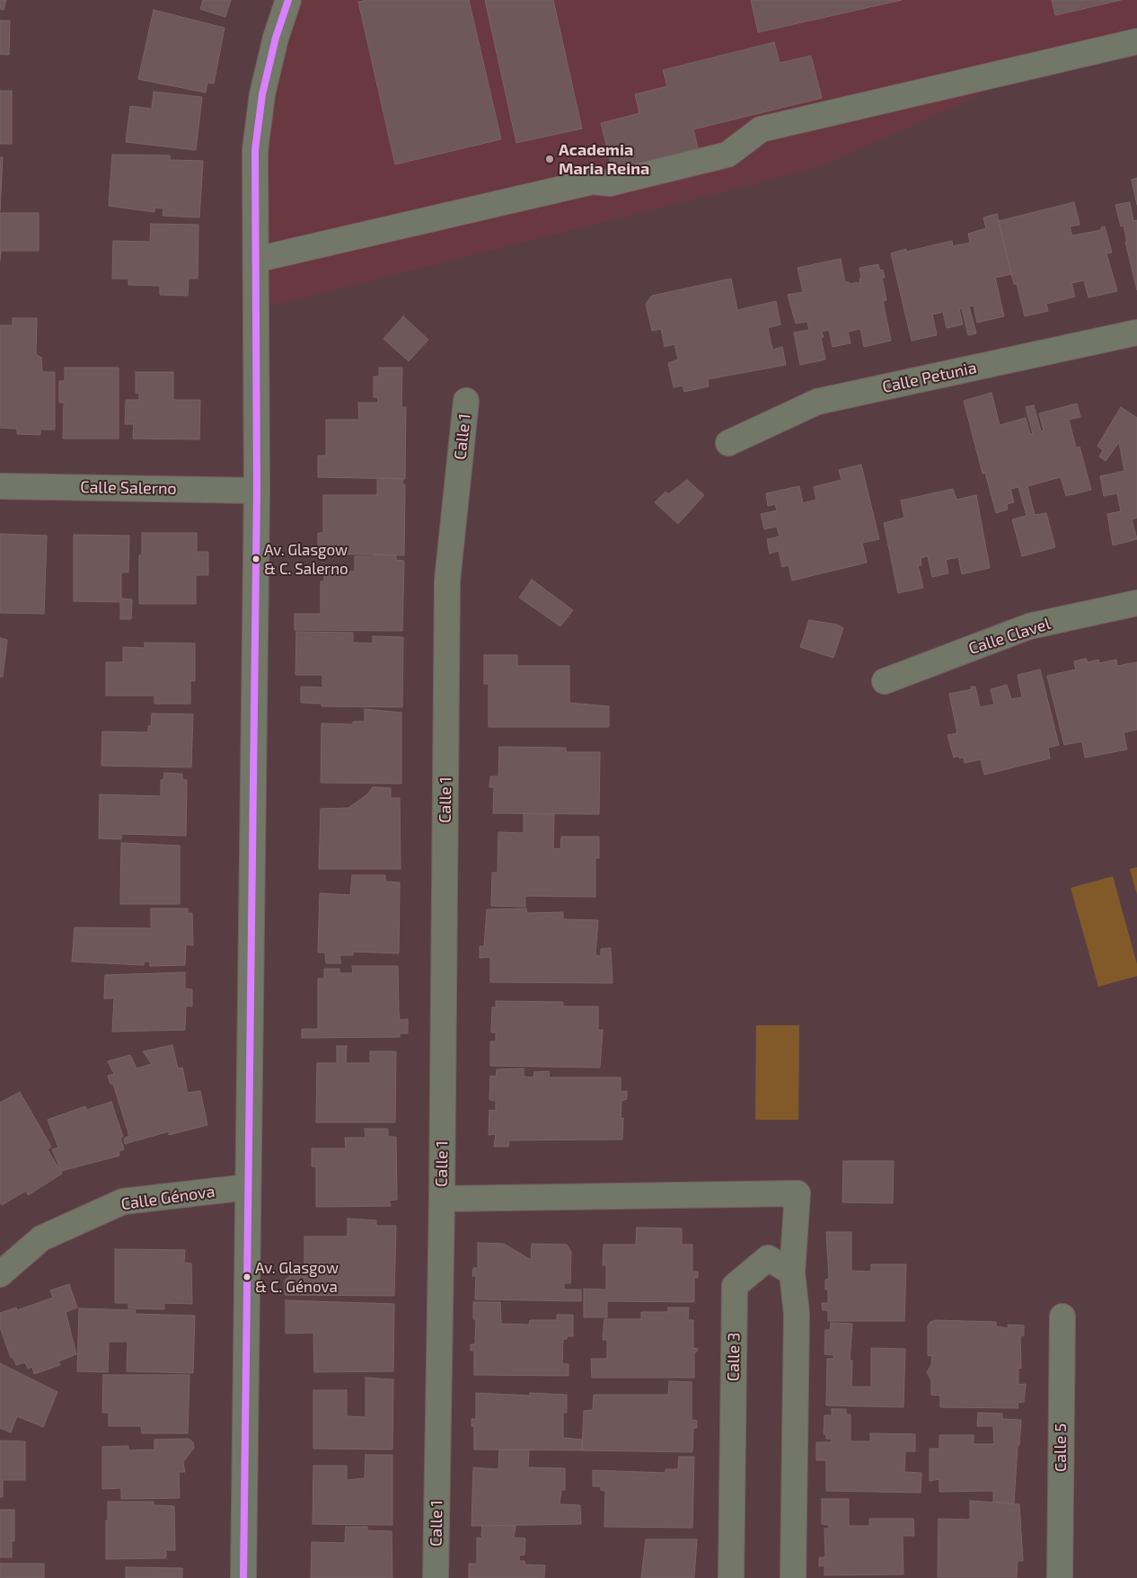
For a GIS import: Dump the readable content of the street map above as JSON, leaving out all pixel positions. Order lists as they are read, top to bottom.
{
  "streets": {
    "street": [
      "Calle Petunia",
      "Calle 1",
      "Calle Salerno",
      "Calle Clavel",
      "Calle Génova",
      "Calle 3",
      "Calle 5"
    ]
  },
  "crossings": [
    ["Calle 1", "Calle 3"]
  ],
  "places": ["Academia Maria Reina", "Av. Glasgow & C. Salerno", "Av. Glasgow & C. Génova"]
}
